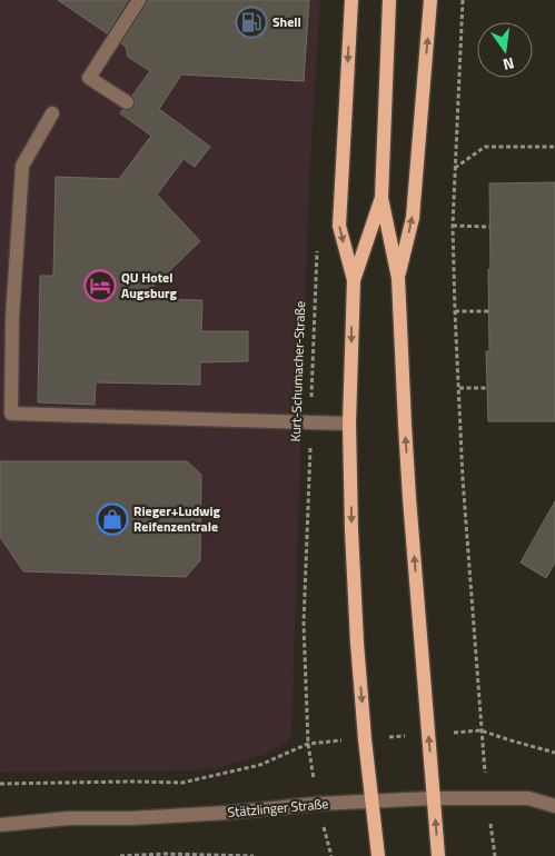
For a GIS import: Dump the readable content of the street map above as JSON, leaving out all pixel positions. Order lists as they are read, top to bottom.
{
  "streets": {
    "street": ["Stätzlinger Straße"],
    "path": ["Kurt-Schumacher-Straße"]
  },
  "places": {
    "fuel station": ["Shell"],
    "hotel": ["QU Hotel Augsburg"],
    "shop": ["Rieger+Ludwig Reifenzentrale"]
  },
  "north": "bottom"
}
